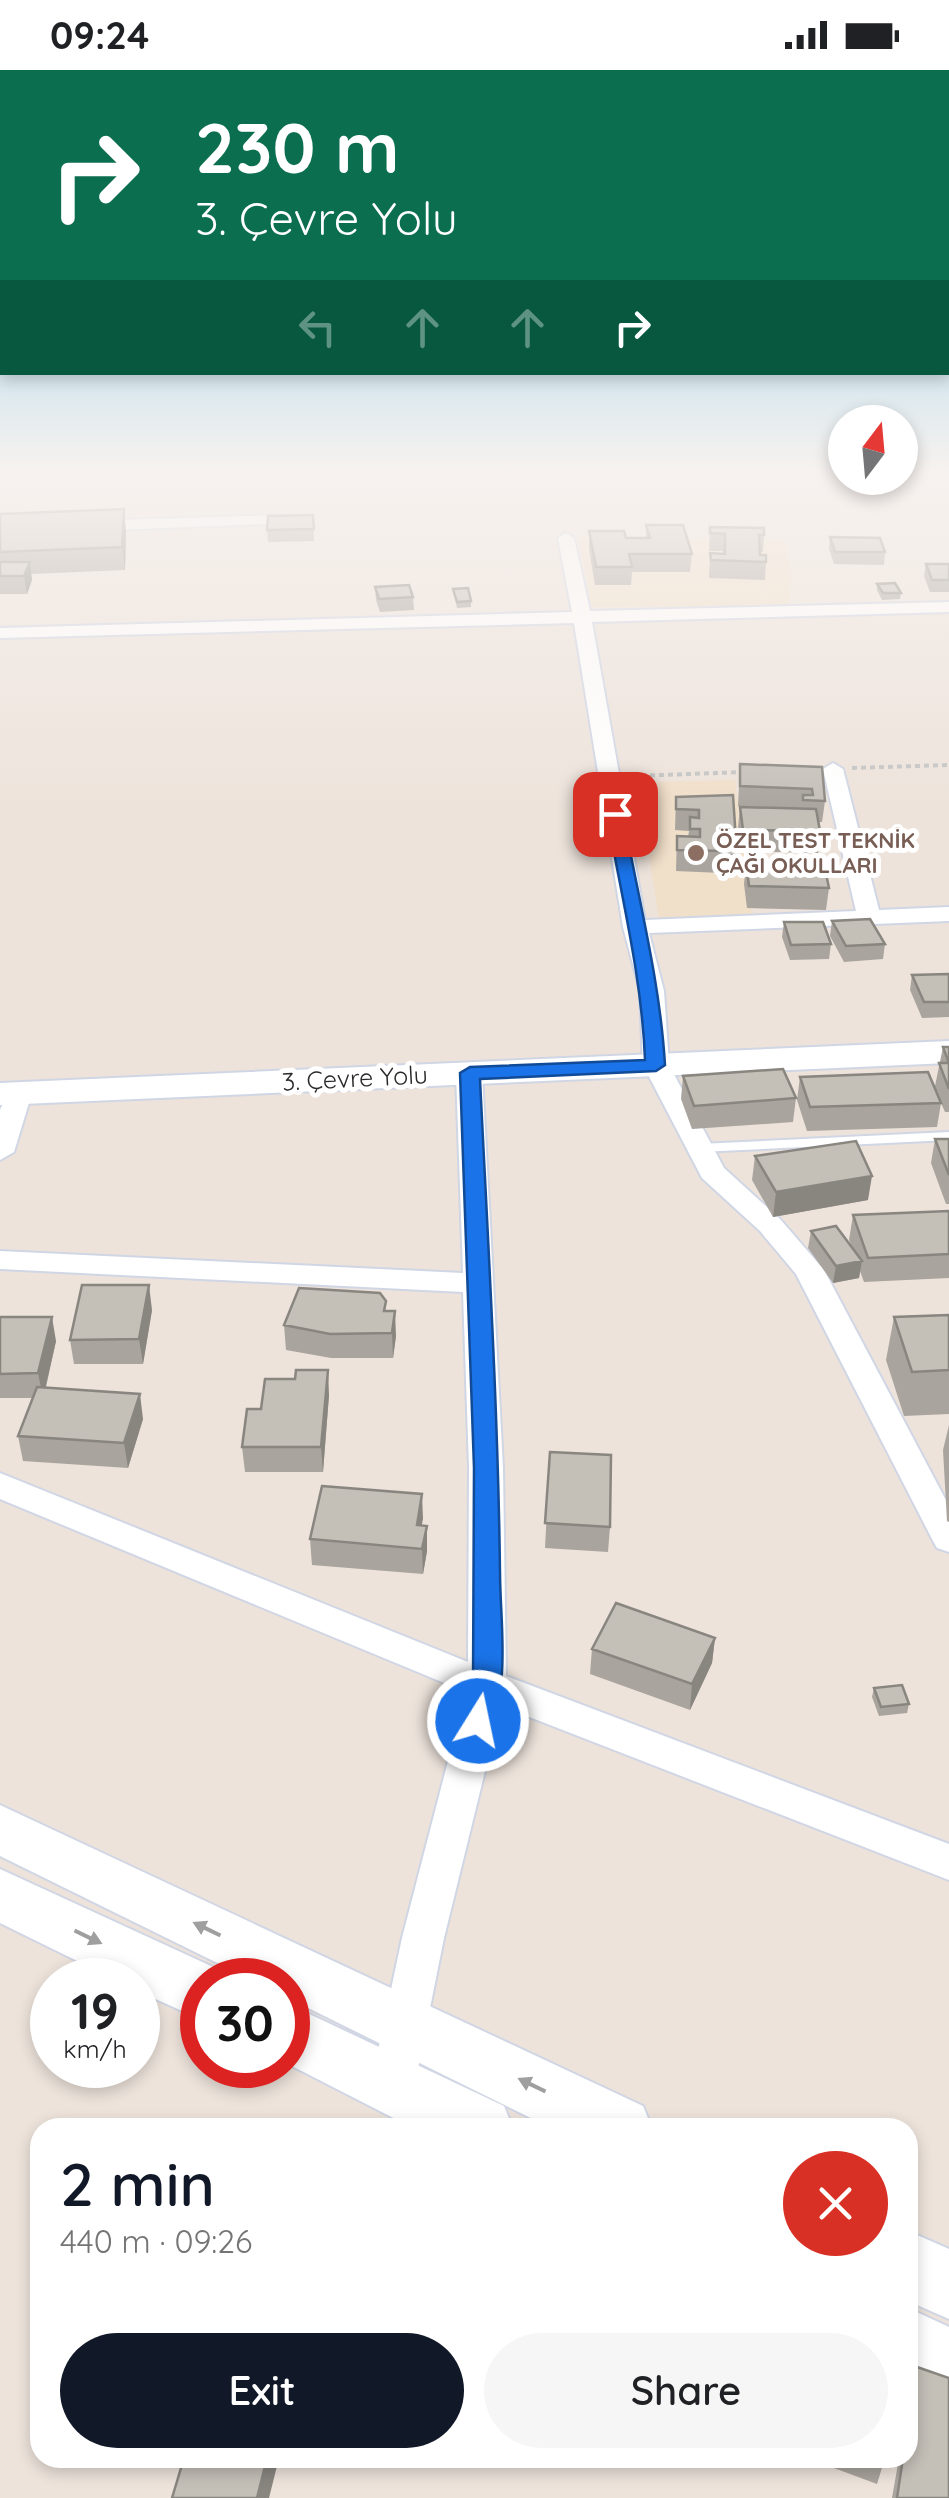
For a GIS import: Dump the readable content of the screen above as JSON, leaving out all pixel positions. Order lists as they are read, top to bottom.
{
  "streets": {
    "main road": ["3. Çevre Yolu"]
  },
  "places": ["ÖZEL TEST TEKNİK ÇAĞI OKULLARI"],
  "north": "top",
  "page": {
    "status": "09:24",
    "turn": ["230 m", "3. Çevre Yolu"],
    "speed": "19 km/h",
    "limit": "30",
    "heading": ["2 min", "440 m · 09:26"],
    "buttons": ["Exit", "Share"]
  }
}
